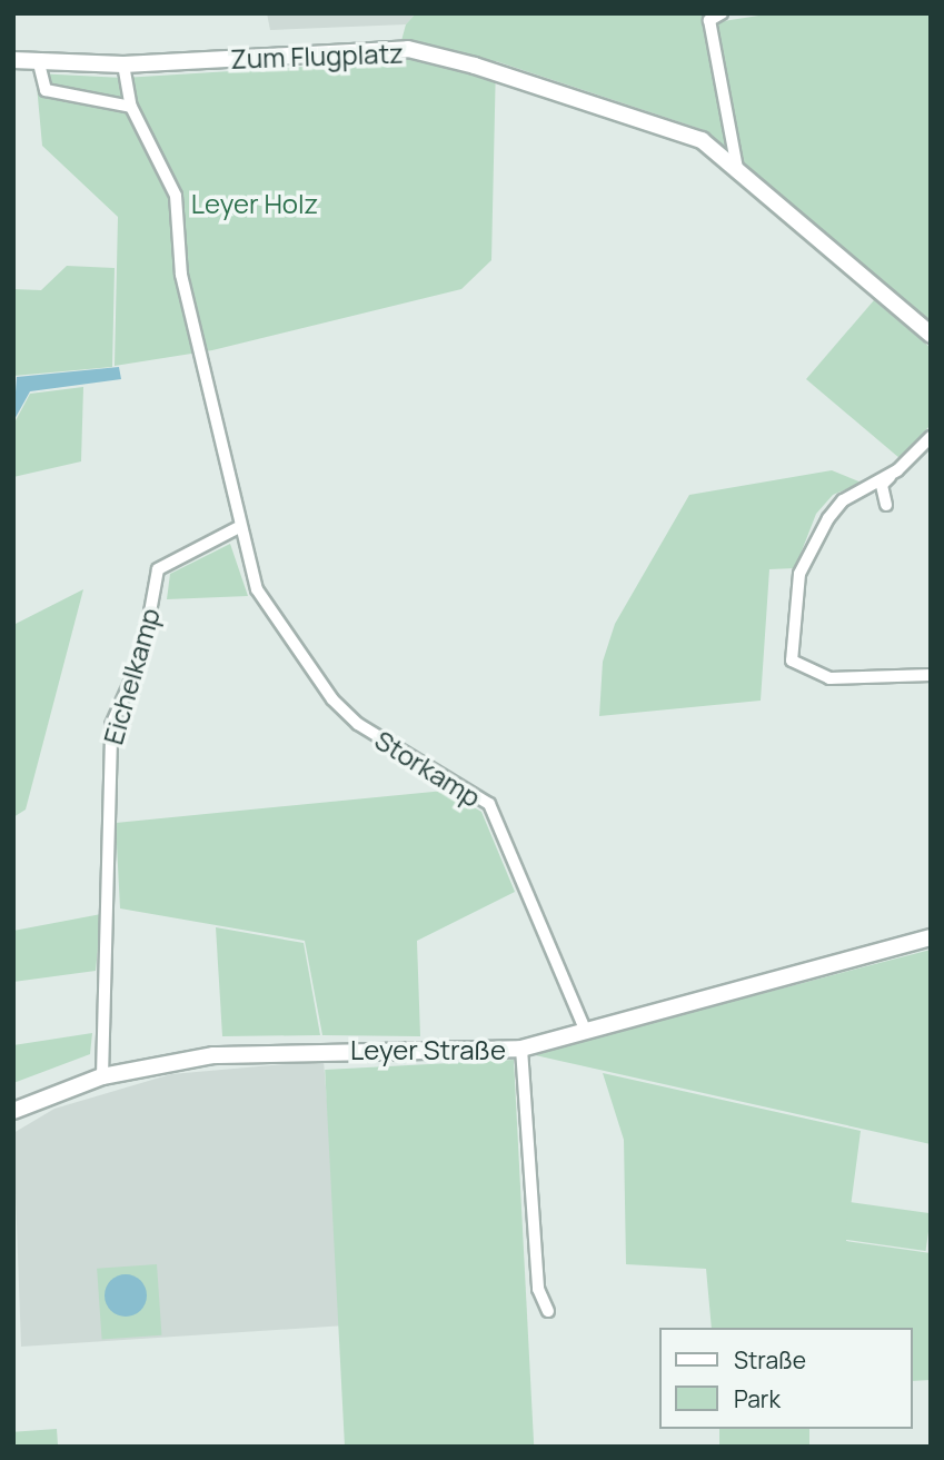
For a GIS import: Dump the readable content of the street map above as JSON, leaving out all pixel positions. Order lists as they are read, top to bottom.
{
  "streets": {
    "street": [
      "Zum Flugplatz",
      "Eichelkamp",
      "Storkamp",
      "Leyer Straße"
    ]
  },
  "crossings": [
    ["Eichelkamp", "Storkamp"],
    ["Eichelkamp", "Leyer Straße"],
    ["Storkamp", "Leyer Straße"]
  ],
  "parks": ["Leyer Holz"],
  "legend": ["Straße", "Park"]
}
